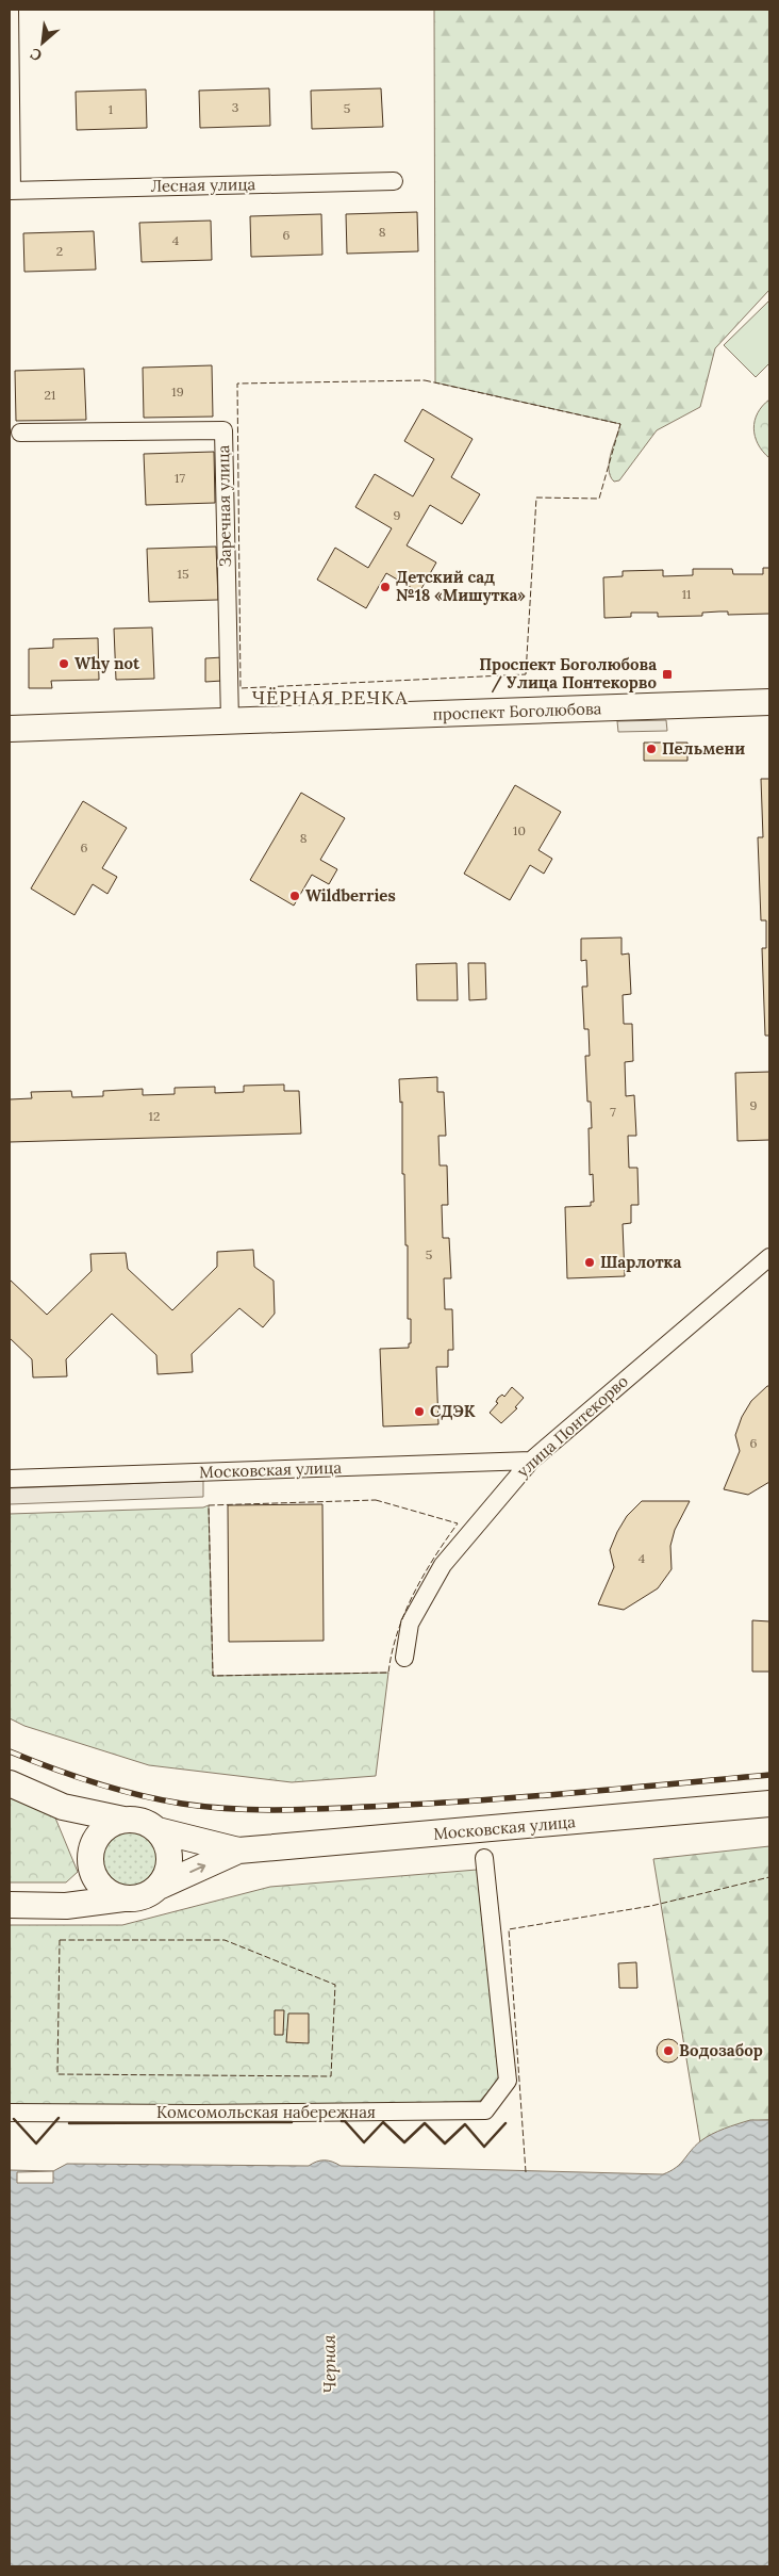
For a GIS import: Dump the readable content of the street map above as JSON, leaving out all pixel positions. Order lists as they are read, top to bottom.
{
  "streets": {
    "main road": ["проспект Боголюбова", "Московская улица"],
    "street": [
      "Лесная улица",
      "Заречная улица",
      "улица Понтекорво",
      "Комсомольская набережная"
    ]
  },
  "crossings": [
    ["Заречная улица", "проспект Боголюбова"],
    ["улица Понтекорво", "Московская улица"]
  ],
  "districts": ["ЧЁРНАЯ РЕЧКА"],
  "water": ["Черная"],
  "places": {
    "other": [
      "Детский сад №18 «Мишутка»",
      "Why not",
      "Пельмени",
      "Wildberries",
      "Шарлотка",
      "СДЭК",
      "Водозабор"
    ],
    "transit": ["Проспект Боголюбова / Улица Понтекорво"]
  },
  "house_numbers": [
    "3",
    "5",
    "1",
    "8",
    "6",
    "4",
    "2",
    "19",
    "21",
    "17",
    "9",
    "15",
    "11",
    "10",
    "8",
    "6",
    "9",
    "7",
    "12",
    "5",
    "6",
    "4"
  ],
  "north": "bottom left"
}
